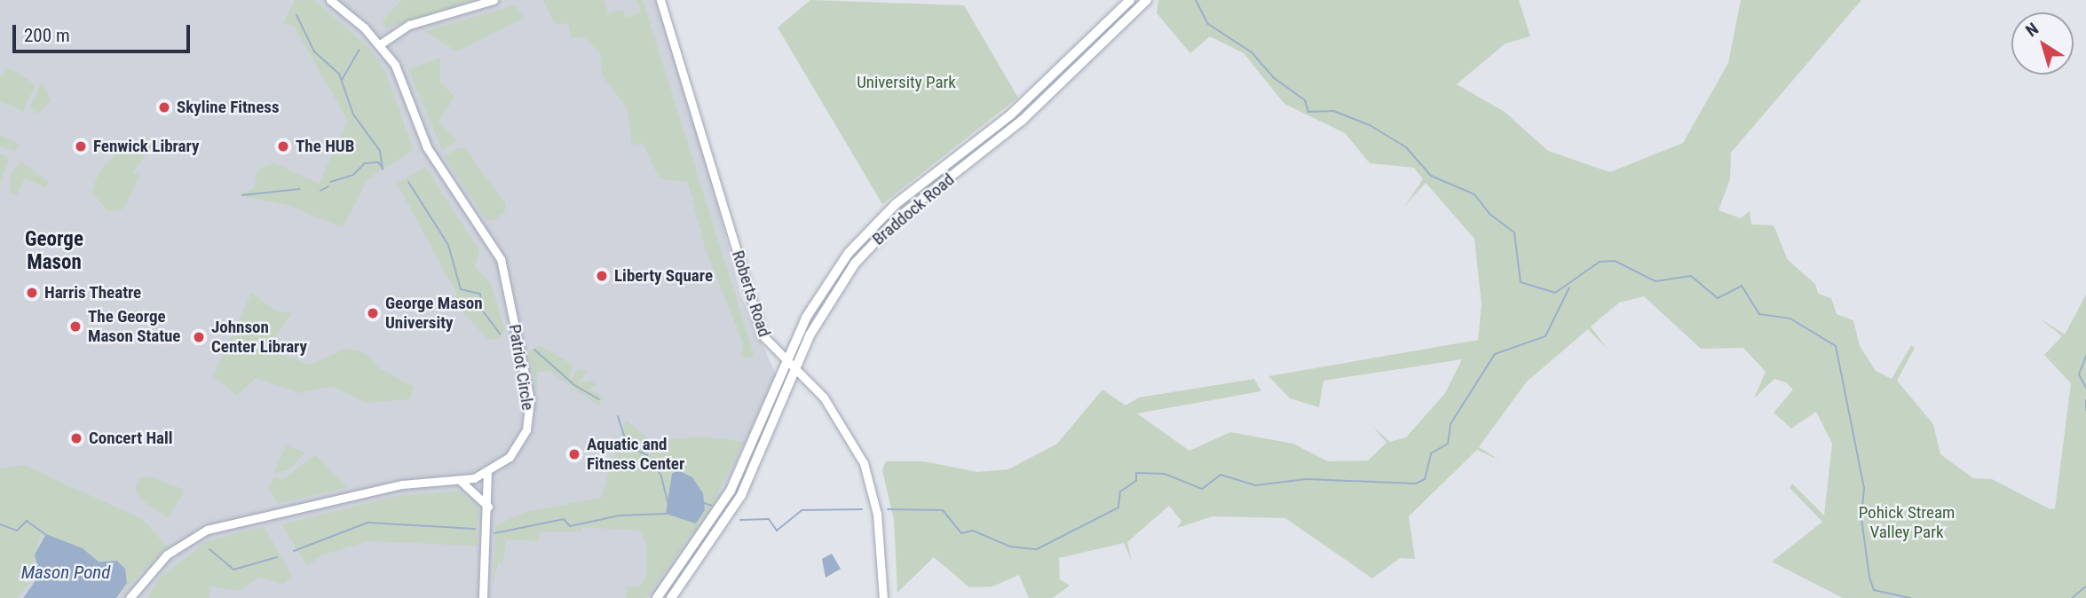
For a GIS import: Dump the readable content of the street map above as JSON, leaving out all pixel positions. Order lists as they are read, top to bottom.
{
  "streets": {
    "main road": ["Braddock Road"],
    "street": ["Roberts Road", "Patriot Circle"]
  },
  "crossings": [
    ["Braddock Road", "Roberts Road"]
  ],
  "districts": ["George Mason"],
  "water": ["Mason Pond"],
  "parks": ["University Park", "Pohick Stream Valley Park"],
  "places": [
    "Skyline Fitness",
    "Fenwick Library",
    "The HUB",
    "Liberty Square",
    "Harris Theatre",
    "George Mason University",
    "The George Mason Statue",
    "Johnson Center Library",
    "Concert Hall",
    "Aquatic and Fitness Center"
  ],
  "scale_bar": "200 m",
  "north": "top left"
}
